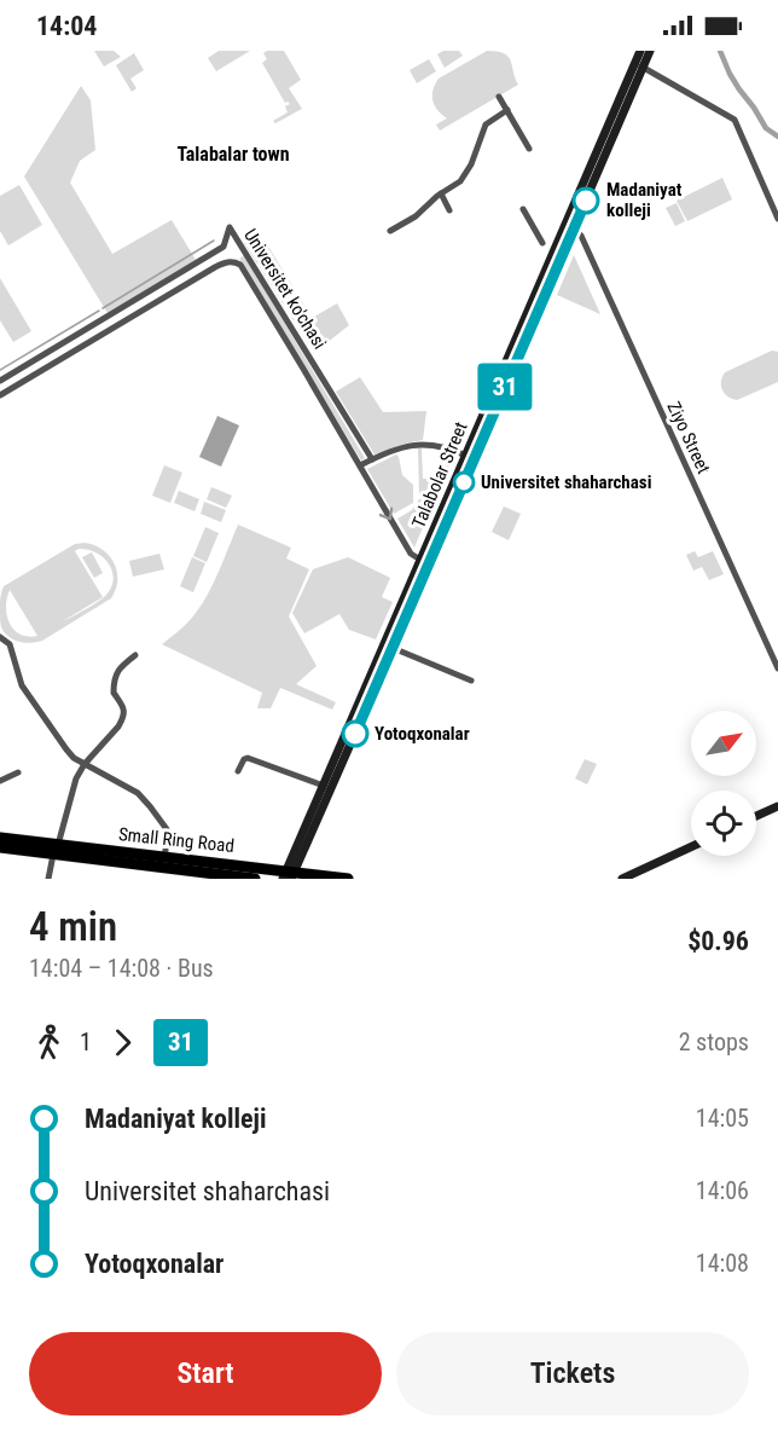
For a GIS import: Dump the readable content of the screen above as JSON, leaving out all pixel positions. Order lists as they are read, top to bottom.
{
  "streets": {
    "highway": ["Small Ring Road"],
    "main road": ["Talabolar Street"],
    "street": ["Universitet ko'chasi", "Ziyo Street"]
  },
  "crossings": [
    ["Universitet ko'chasi", "Talabolar Street"],
    ["Ziyo Street", "Talabolar Street"],
    ["Talabolar Street", "Small Ring Road"]
  ],
  "districts": ["Talabalar town"],
  "places": ["Madaniyat kolleji", "Universitet shaharchasi", "Yotoqxonalar"],
  "lines": ["bus line 31"],
  "north": "top right",
  "page": {
    "status": "14:04",
    "on_map": "31",
    "heading": ["4 min", "14:04 – 14:08 · Bus", "$0.96"],
    "legs": ["1", "31", "2 stops"],
    "list": [
      {
        "name": "Madaniyat kolleji",
        "value": "14:05"
      },
      {
        "name": "Universitet shaharchasi",
        "value": "14:06"
      },
      {
        "name": "Yotoqxonalar",
        "value": "14:08"
      }
    ],
    "buttons": ["Start", "Tickets"]
  }
}
